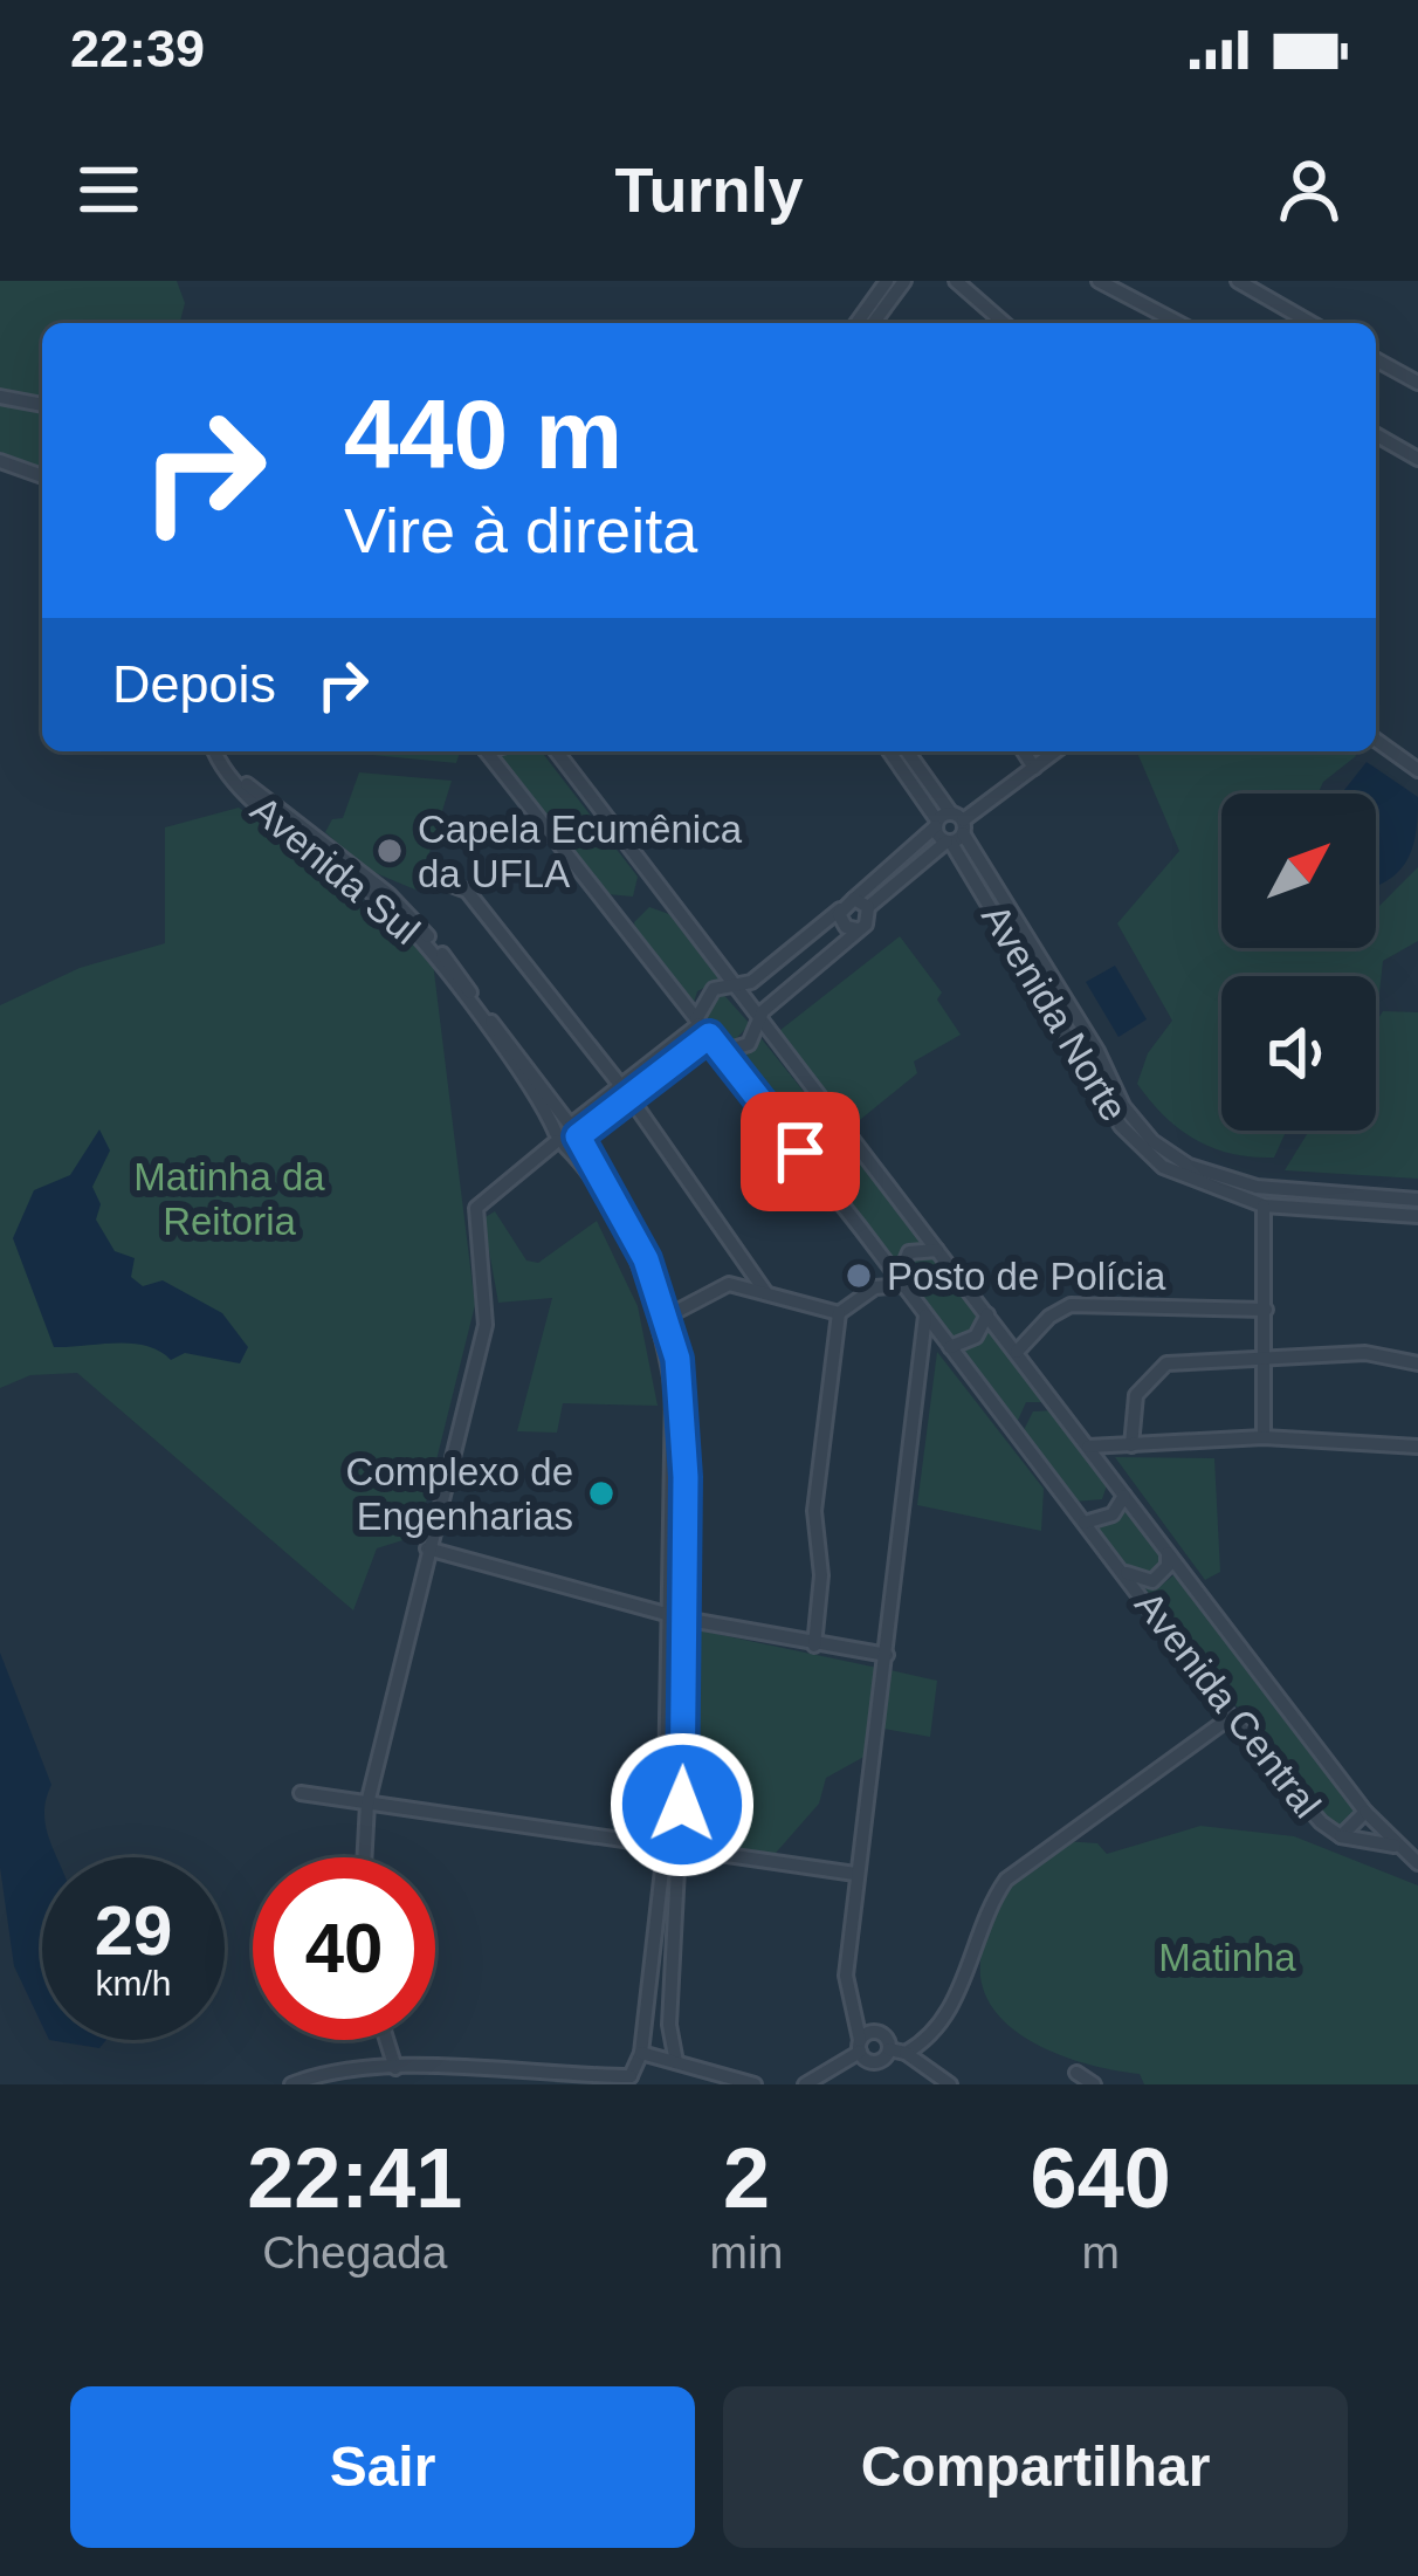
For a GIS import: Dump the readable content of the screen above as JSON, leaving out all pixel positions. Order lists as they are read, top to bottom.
{
  "streets": {
    "street": ["Avenida Sul", "Avenida Norte", "Avenida Central"]
  },
  "parks": ["Matinha da Reitoria", "Matinha"],
  "places": ["Capela Ecumênica da UFLA", "Posto de Polícia", "Complexo de Engenharias"],
  "north": "top right",
  "page": {
    "status": "22:39",
    "header": "Turnly",
    "turn": ["440 m", "Vire à direita"],
    "then": "Depois",
    "speed": "29 km/h",
    "limit": "40",
    "eta": [
      "22:41",
      "Chegada",
      "2",
      "min",
      "640",
      "m"
    ],
    "buttons": ["Sair", "Compartilhar"]
  }
}
